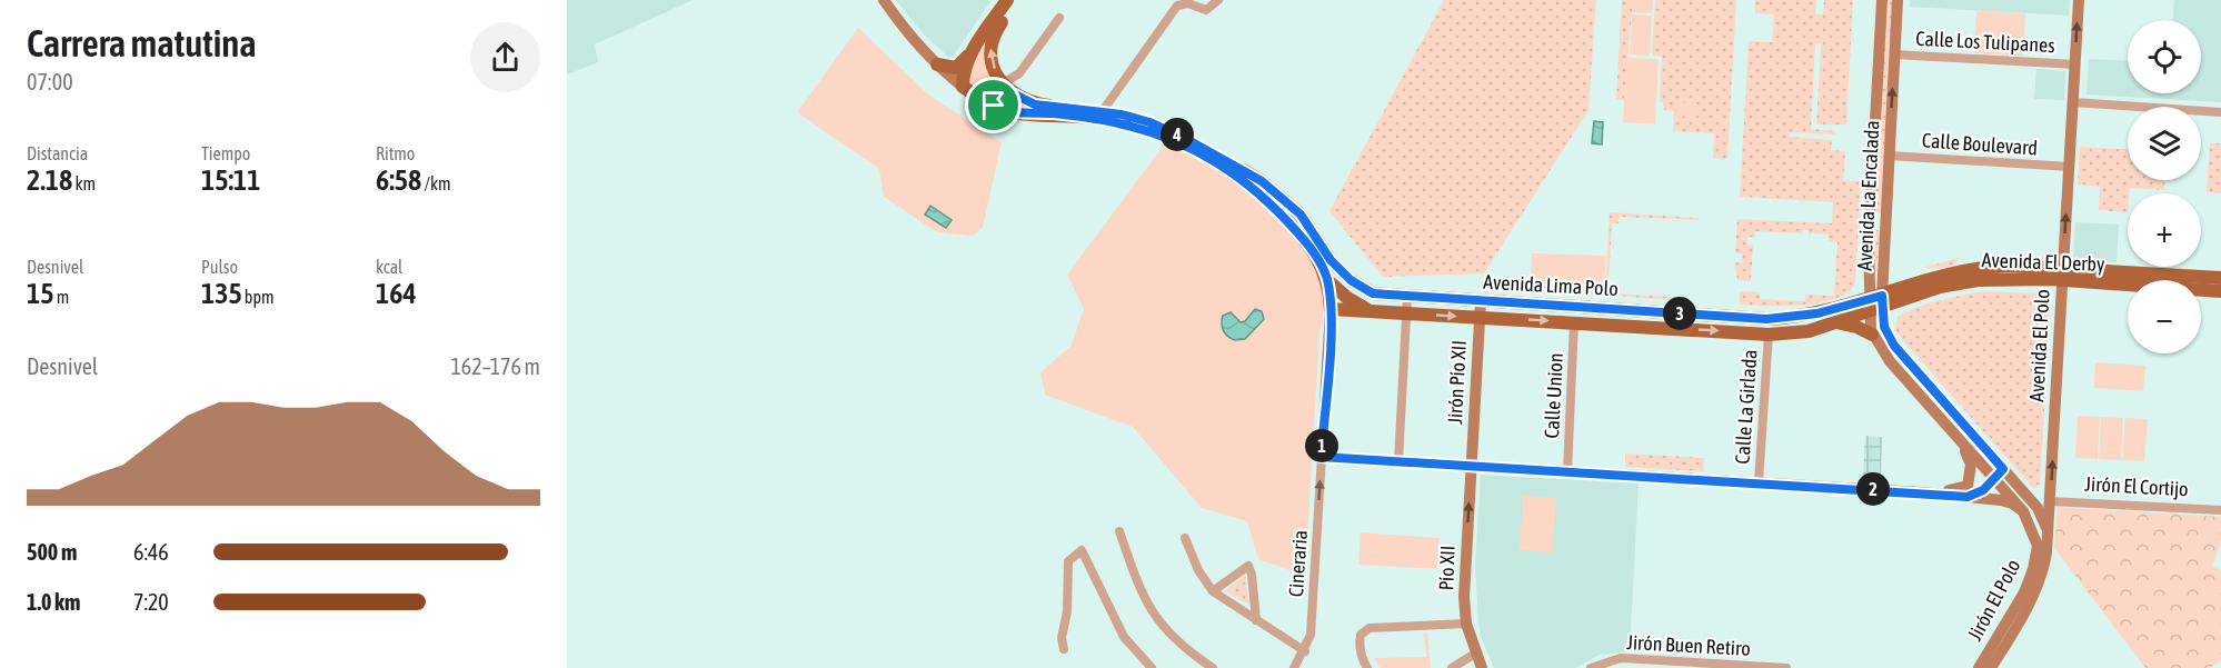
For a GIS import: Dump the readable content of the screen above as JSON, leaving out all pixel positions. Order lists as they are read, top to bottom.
{
  "streets": {
    "main road": [
      "Avenida La Encalada",
      "Avenida El Derby",
      "Avenida Lima Polo",
      "Avenida El Polo",
      "Jirón Pío XII",
      "Pío XII",
      "Jirón El Polo"
    ],
    "street": [
      "Calle Los Tulipanes",
      "Calle Boulevard",
      "Calle Union",
      "Calle La Girlada",
      "Jirón El Cortijo",
      "Cineraria",
      "Jirón Buen Retiro"
    ]
  },
  "crossings": [
    ["Calle Los Tulipanes", "Avenida La Encalada"],
    ["Calle Los Tulipanes", "Avenida El Polo"],
    ["Calle Boulevard", "Avenida La Encalada"],
    ["Calle Boulevard", "Avenida El Polo"],
    ["Avenida La Encalada", "Avenida El Derby"],
    ["Avenida La Encalada", "Avenida Lima Polo"],
    ["Avenida La Encalada", "Avenida El Polo"],
    ["Avenida La Encalada", "Jirón El Polo"],
    ["Avenida El Derby", "Avenida Lima Polo"],
    ["Avenida El Derby", "Avenida El Polo"],
    ["Avenida Lima Polo", "Jirón Pío XII"],
    ["Avenida Lima Polo", "Calle Union"],
    ["Avenida Lima Polo", "Calle La Girlada"],
    ["Avenida El Polo", "Jirón El Cortijo"],
    ["Avenida El Polo", "Jirón El Polo"],
    ["Jirón Pío XII", "Pío XII"]
  ],
  "one_way": ["Avenida El Polo", "Cineraria", "Pío XII"],
  "page": {
    "heading": ["Carrera matutina", "07:00"],
    "map_buttons": ["+", "−"],
    "stats": [
      ["Distancia", "2.18 km"],
      ["Tiempo", "15:11"],
      ["Ritmo", "6:58 /km"],
      ["Desnivel", "15 m"],
      ["Pulso", "135 bpm"],
      ["kcal", "164"]
    ],
    "pins": [
      "4",
      "3",
      "1",
      "2"
    ],
    "chart": ["Desnivel", "162–176 m"],
    "list": [
      {
        "name": "500 m",
        "note": "6:46"
      },
      {
        "name": "1.0 km",
        "note": "7:20"
      }
    ]
  }
}
